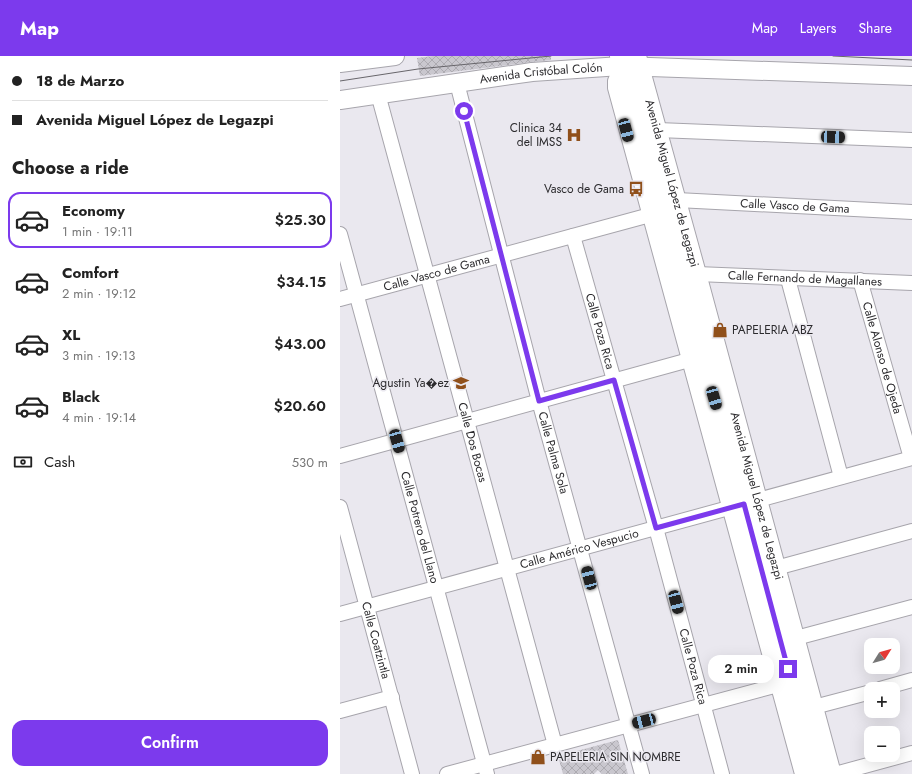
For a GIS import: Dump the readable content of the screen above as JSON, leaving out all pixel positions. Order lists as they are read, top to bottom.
{
  "streets": {
    "main road": ["Avenida Cristóbal Colón", "Avenida Miguel López de Legazpi"],
    "street": [
      "Calle Vasco de Gama",
      "Calle Fernando de Magallanes",
      "Calle Poza Rica",
      "Calle Alonso de Ojeda",
      "Calle Dos Bocas",
      "Calle Palma Sola",
      "Calle Potrero del Llano",
      "Calle Américo Vespucio",
      "Calle Coatzintla"
    ]
  },
  "crossings": [
    ["Avenida Cristóbal Colón", "Avenida Miguel López de Legazpi"],
    ["Avenida Cristóbal Colón", "Calle Dos Bocas"],
    ["Avenida Cristóbal Colón", "Calle Palma Sola"],
    ["Avenida Miguel López de Legazpi", "Calle Vasco de Gama"],
    ["Avenida Miguel López de Legazpi", "Calle Fernando de Magallanes"],
    ["Avenida Miguel López de Legazpi", "Calle Américo Vespucio"],
    ["Calle Vasco de Gama", "Calle Poza Rica"],
    ["Calle Vasco de Gama", "Calle Dos Bocas"],
    ["Calle Vasco de Gama", "Calle Palma Sola"],
    ["Calle Vasco de Gama", "Calle Potrero del Llano"],
    ["Calle Fernando de Magallanes", "Calle Alonso de Ojeda"],
    ["Calle Poza Rica", "Calle Américo Vespucio"],
    ["Calle Alonso de Ojeda", "Calle Américo Vespucio"],
    ["Calle Dos Bocas", "Calle Américo Vespucio"],
    ["Calle Palma Sola", "Calle Américo Vespucio"],
    ["Calle Potrero del Llano", "Calle Américo Vespucio"],
    ["Calle Américo Vespucio", "Calle Coatzintla"]
  ],
  "places": {
    "hospital": ["Clinica 34 del IMSS"],
    "bus stop": ["Vasco de Gama"],
    "shop": ["PAPELERIA ABZ", "PAPELERIA SIN NOMBRE"],
    "school or university": ["Agustin Ya�ez"]
  },
  "north": "top right",
  "page": {
    "header": "Map",
    "nav": ["Map", "Layers", "Share"],
    "banner": ["18 de Marzo", "Avenida Miguel López de Legazpi"],
    "heading": "Choose a ride",
    "list": [
      {
        "name": "Economy",
        "note": "1 min · 19:11",
        "value": "$25.30"
      },
      {
        "name": "Comfort",
        "note": "2 min · 19:12",
        "value": "$34.15"
      },
      {
        "name": "XL",
        "note": "3 min · 19:13",
        "value": "$43.00"
      },
      {
        "name": "Black",
        "note": "4 min · 19:14",
        "value": "$20.60"
      }
    ],
    "pay": ["Cash", "530 m"],
    "map_buttons": ["+", "−"],
    "bubble": "2 min",
    "buttons": "Confirm"
  }
}
